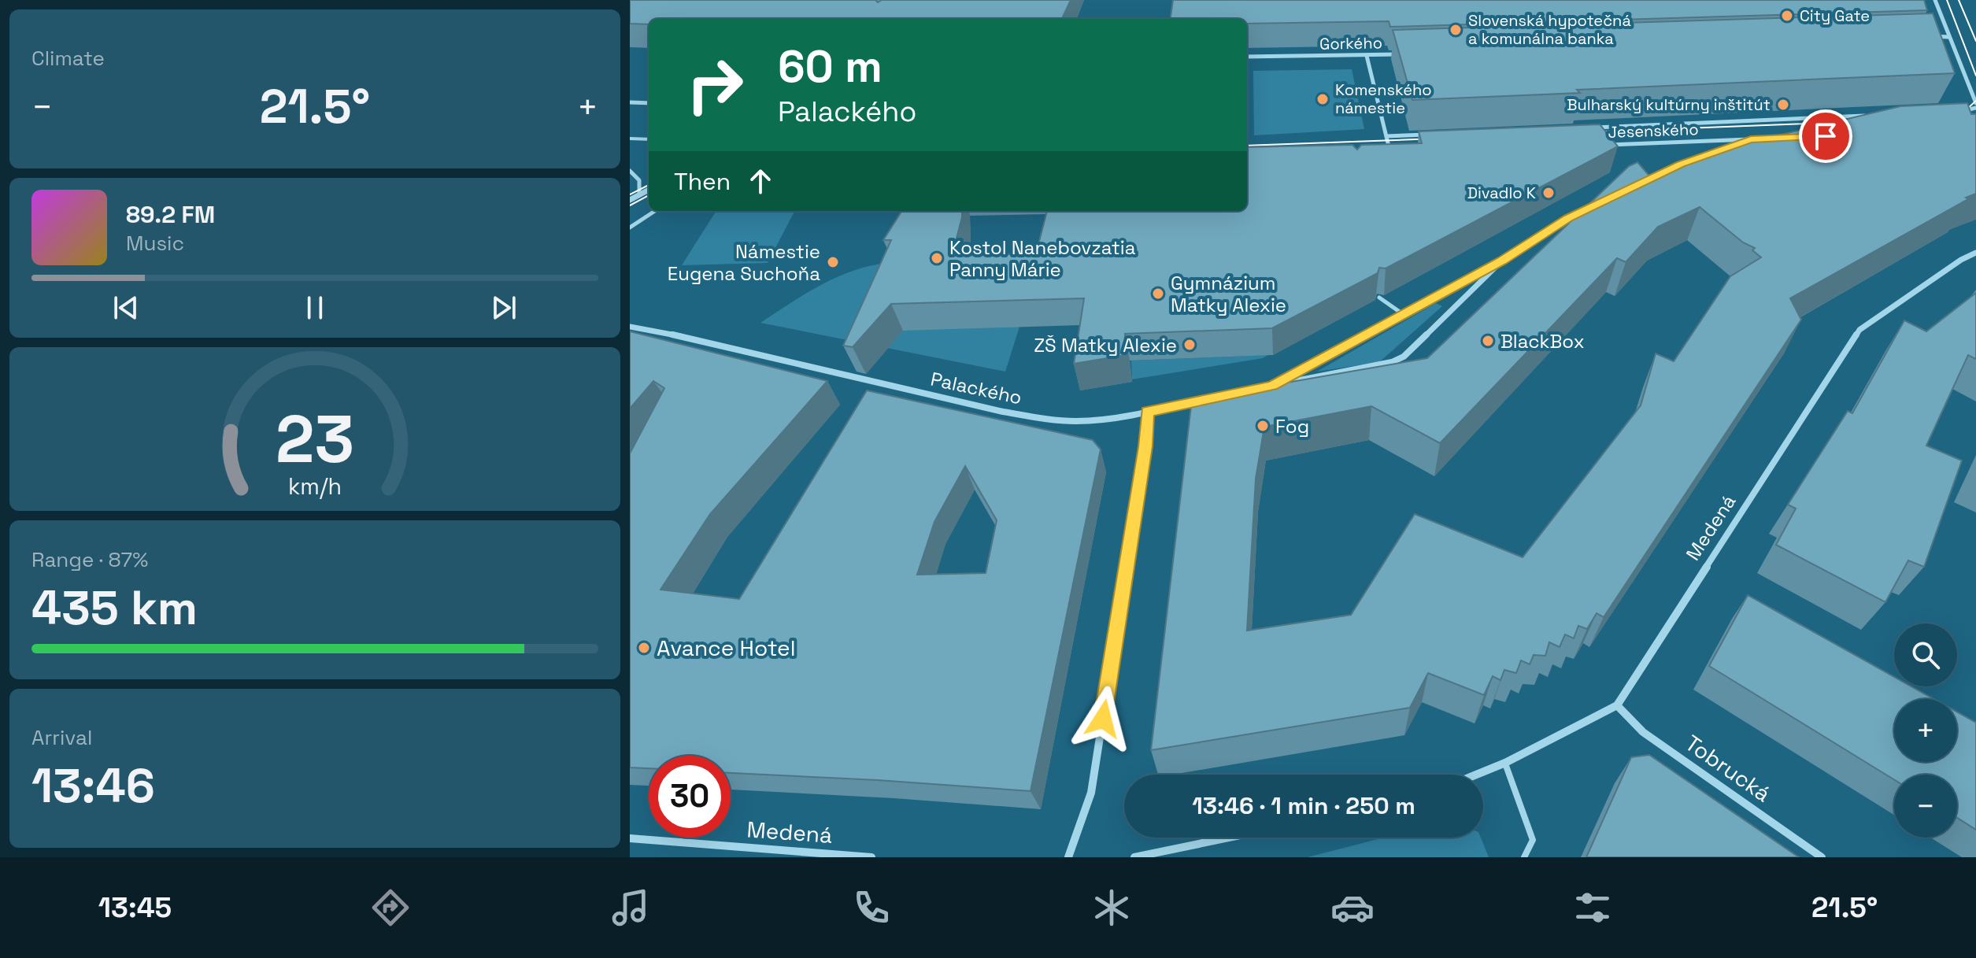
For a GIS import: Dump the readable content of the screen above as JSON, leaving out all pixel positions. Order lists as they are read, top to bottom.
{
  "streets": {
    "street": [
      "Gorkého",
      "Jesenského",
      "Palackého",
      "Medená",
      "Tobrucká"
    ]
  },
  "crossings": [
    ["Medená", "Tobrucká"]
  ],
  "places": [
    "City Gate",
    "Slovenská hypotečná a komunálna banka",
    "Komenského námestie",
    "Bulharský kultúrny inštitút",
    "Divadlo K",
    "Kostol Nanebovzatia Panny Márie",
    "Námestie Eugena Suchoňa",
    "Gymnázium Matky Alexie",
    "BlackBox",
    "ZŠ Matky Alexie",
    "Fog",
    "Avance Hotel"
  ],
  "page": {
    "tile": [
      "Climate",
      ["Range · 87%", "435 km"],
      ["Arrival", "13:46"]
    ],
    "turn": ["60 m", "Palackého"],
    "heat": ["−", "21.5°", "+"],
    "then": "Then",
    "song": ["89.2 FM", "Music"],
    "map_buttons": ["+", "−"],
    "limit": "30",
    "trip": "13:46 · 1 min · 250 m",
    "tabs": ["13:45", "21.5°"],
    "gauge": ["23", "km/h"]
  }
}
